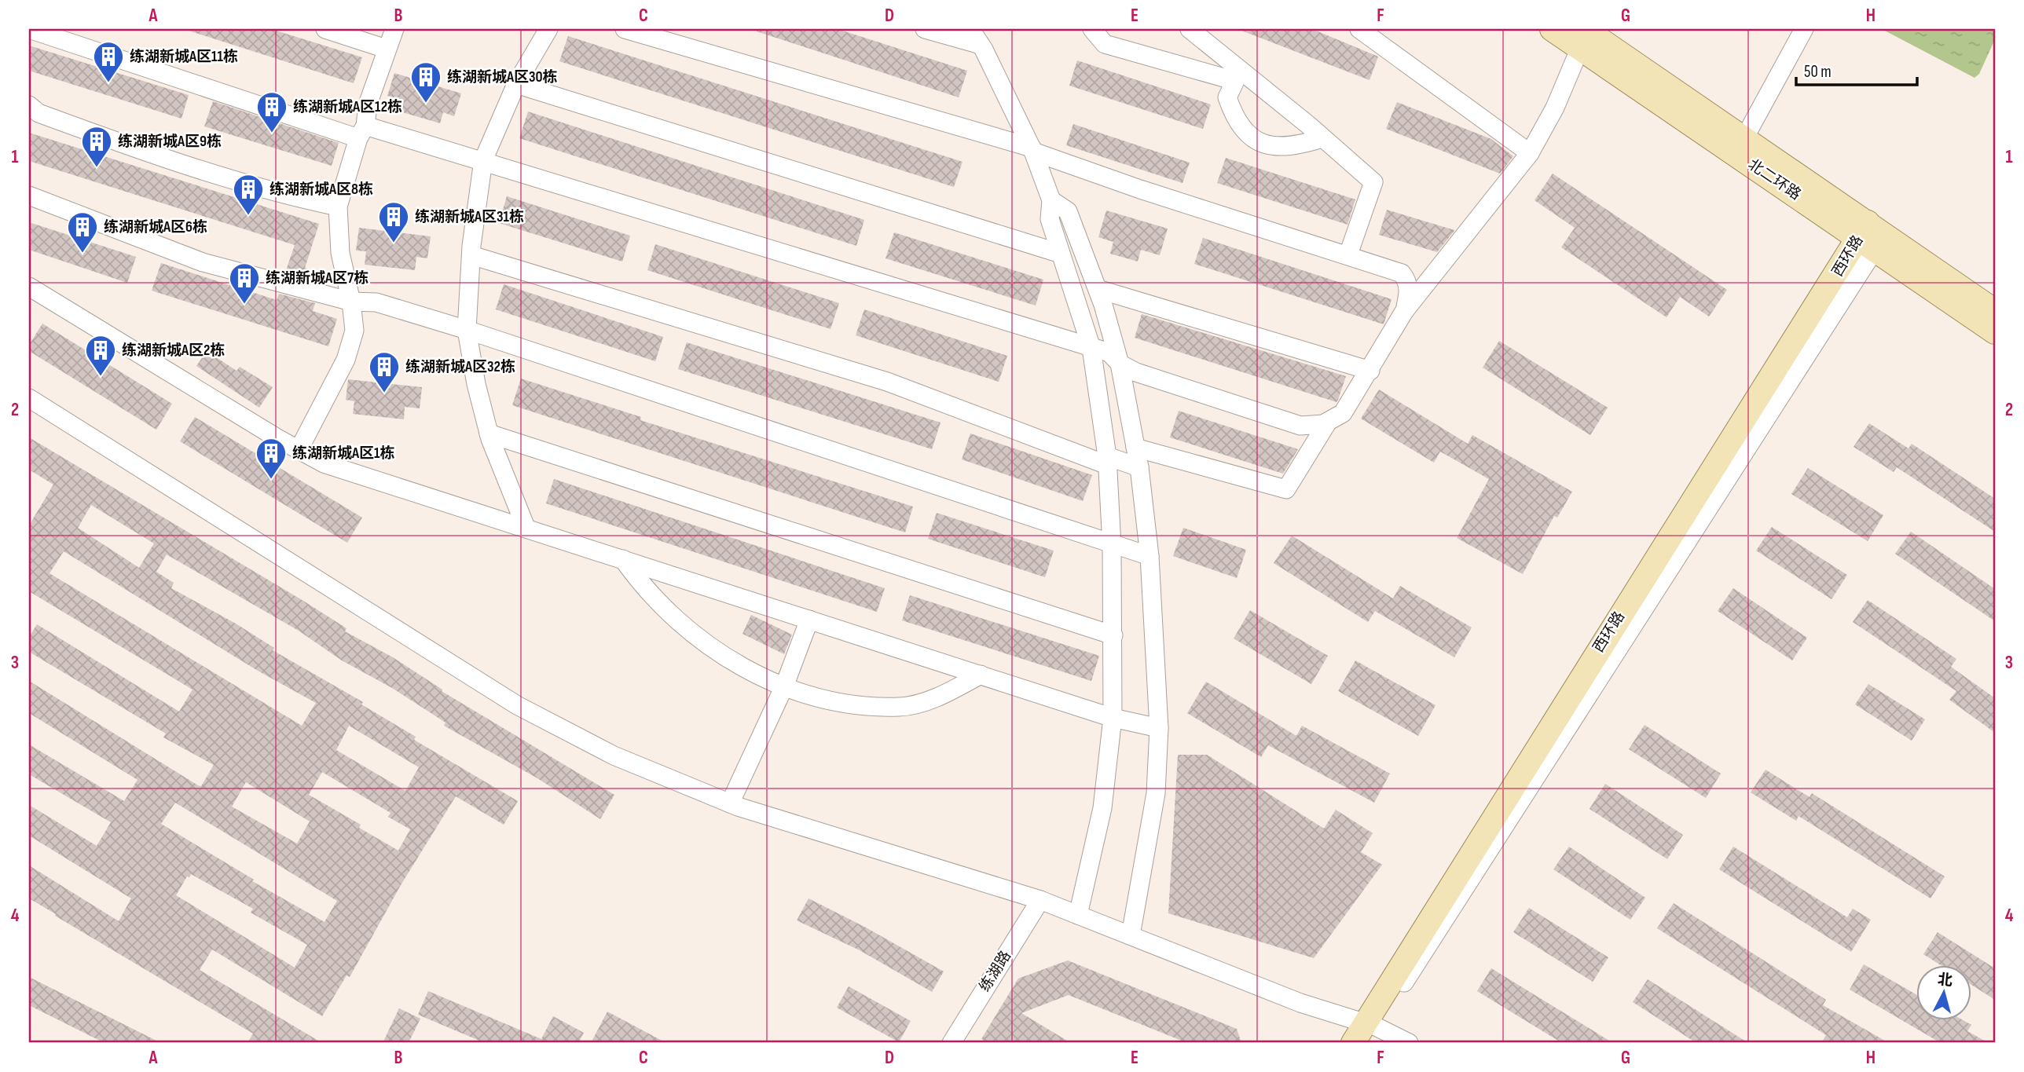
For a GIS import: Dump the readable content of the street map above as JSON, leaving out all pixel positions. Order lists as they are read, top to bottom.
{
  "streets": {
    "main road": ["北二环路", "西环路"],
    "street": ["练湖路"]
  },
  "crossings": [
    ["北二环路", "西环路"]
  ],
  "places": {
    "building": [
      "练湖新城A区11栋",
      "练湖新城A区30栋",
      "练湖新城A区12栋",
      "练湖新城A区9栋",
      "练湖新城A区8栋",
      "练湖新城A区31栋",
      "练湖新城A区6栋",
      "练湖新城A区7栋",
      "练湖新城A区2栋",
      "练湖新城A区32栋",
      "练湖新城A区1栋"
    ]
  },
  "scale_bar": "50 m",
  "north": "top",
  "grid": {
    "columns": [
      "A",
      "B",
      "C",
      "D",
      "E",
      "F",
      "G",
      "H"
    ],
    "rows": [
      "1",
      "2",
      "3",
      "4"
    ]
  }
}
